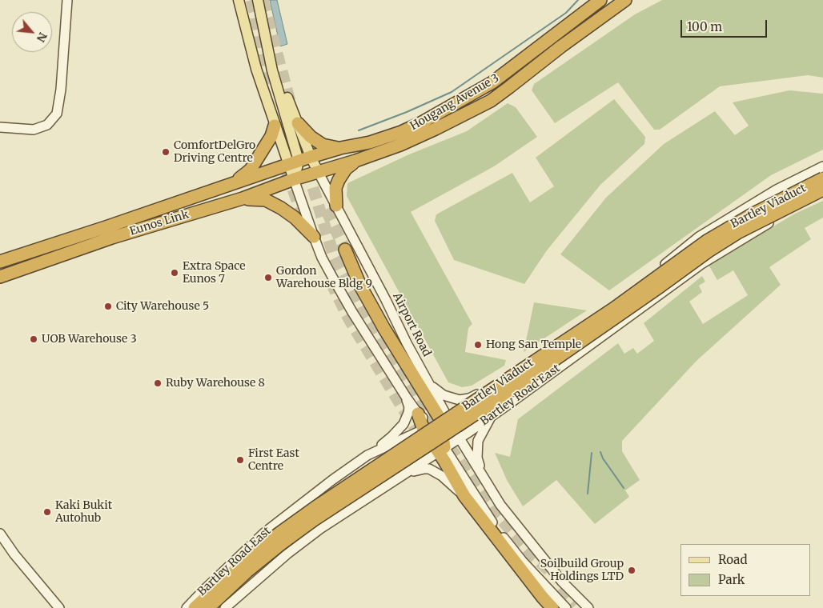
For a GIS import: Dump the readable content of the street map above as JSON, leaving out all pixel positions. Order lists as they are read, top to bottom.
{
  "streets": {
    "highway": [
      "Hougang Avenue 3",
      "Bartley Viaduct",
      "Eunos Link",
      "Bartley Road East"
    ],
    "main road": ["Airport Road"]
  },
  "crossings": [
    ["Hougang Avenue 3", "Eunos Link"],
    ["Hougang Avenue 3", "Airport Road"],
    ["Bartley Viaduct", "Bartley Road East"],
    ["Eunos Link", "Airport Road"],
    ["Airport Road", "Bartley Road East"]
  ],
  "places": [
    "ComfortDelGro Driving Centre",
    "Extra Space Eunos 7",
    "Gordon Warehouse Bldg 9",
    "City Warehouse 5",
    "UOB Warehouse 3",
    "Hong San Temple",
    "Ruby Warehouse 8",
    "First East Centre",
    "Kaki Bukit Autohub",
    "Soilbuild Group Holdings LTD"
  ],
  "legend": ["Road", "Park"],
  "scale_bar": "100 m",
  "north": "bottom right"
}
